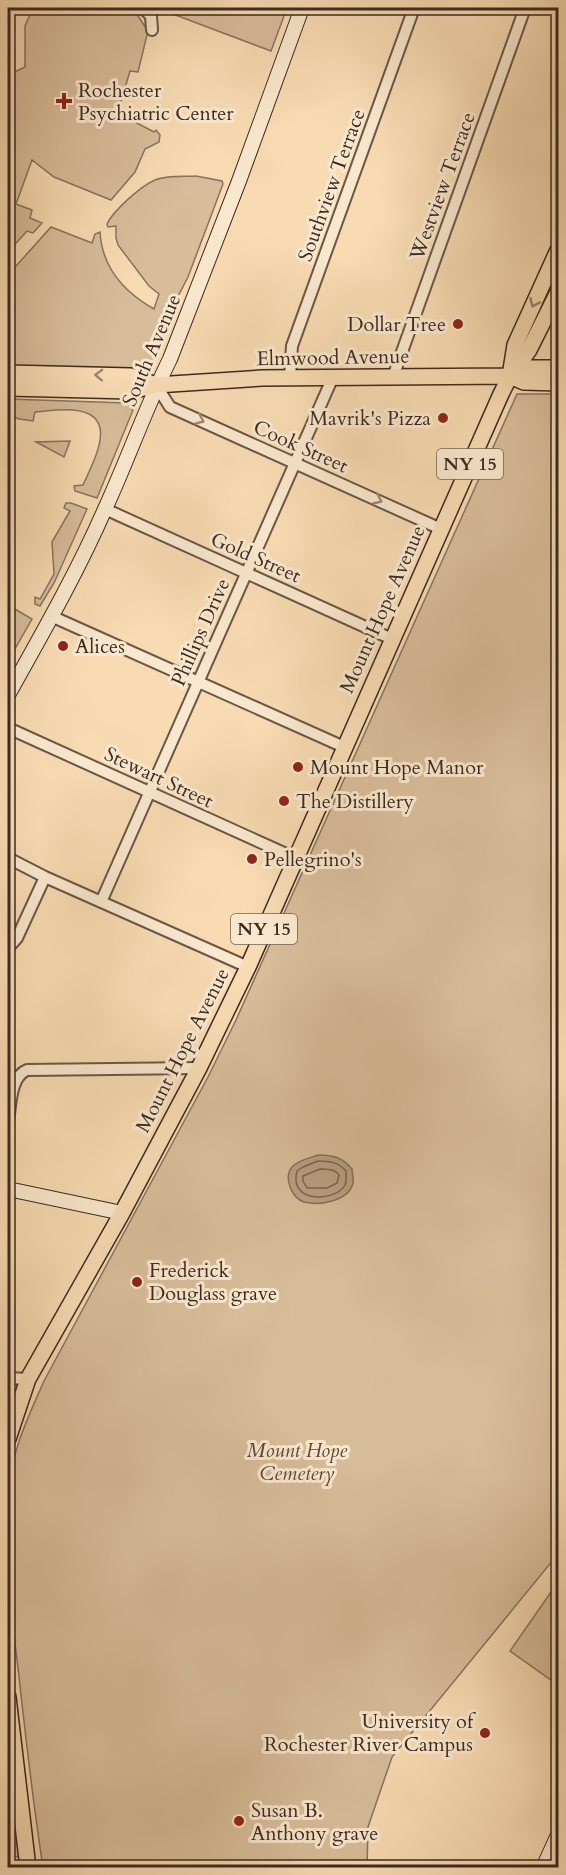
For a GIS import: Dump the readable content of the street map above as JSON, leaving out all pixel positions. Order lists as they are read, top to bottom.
{
  "streets": {
    "main road": [
      "South Avenue",
      "Elmwood Avenue",
      "NY 15",
      "Mount Hope Avenue"
    ],
    "street": [
      "Southview Terrace",
      "Westview Terrace",
      "Cook Street",
      "Gold Street",
      "Phillips Drive",
      "Stewart Street"
    ]
  },
  "crossings": [
    ["Southview Terrace", "Elmwood Avenue"],
    ["Westview Terrace", "Elmwood Avenue"],
    ["South Avenue", "Elmwood Avenue"],
    ["South Avenue", "Cook Street"],
    ["South Avenue", "Gold Street"],
    ["Elmwood Avenue", "Cook Street"],
    ["Elmwood Avenue", "Mount Hope Avenue"],
    ["Elmwood Avenue", "Phillips Drive"],
    ["Cook Street", "Mount Hope Avenue"],
    ["Cook Street", "Phillips Drive"],
    ["Gold Street", "Mount Hope Avenue"],
    ["Gold Street", "Phillips Drive"],
    ["Mount Hope Avenue", "Stewart Street"],
    ["Phillips Drive", "Stewart Street"]
  ],
  "one_way": ["Cook Street"],
  "parks": ["Mount Hope Cemetery"],
  "places": {
    "health": ["Rochester Psychiatric Center"],
    "other": [
      "Dollar Tree",
      "Mavrik's Pizza",
      "Alices",
      "Mount Hope Manor",
      "The Distillery",
      "Pellegrino's",
      "Frederick Douglass grave",
      "University of Rochester River Campus",
      "Susan B. Anthony grave"
    ]
  }
}
